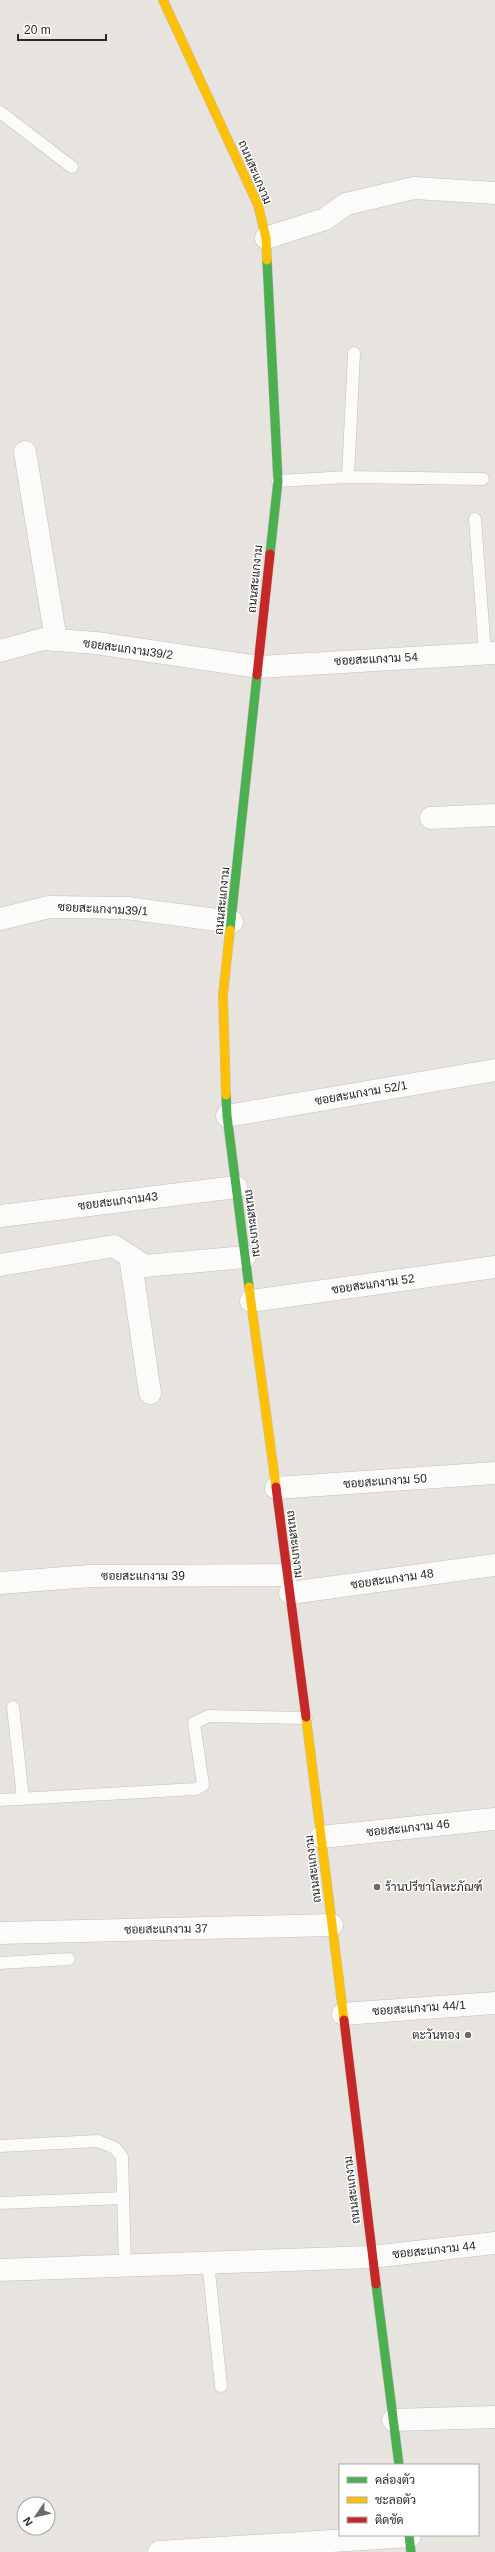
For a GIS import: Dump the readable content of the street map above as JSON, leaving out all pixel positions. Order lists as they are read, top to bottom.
{
  "streets": {
    "street": [
      "ถนนสะแกงาม",
      "ซอยสะแกงาม39/2",
      "ซอยสะแกงาม 54",
      "ซอยสะแกงาม39/1",
      "ซอยสะแกงาม 52/1",
      "ซอยสะแกงาม43",
      "ซอยสะแกงาม 52",
      "ซอยสะแกงาม 50",
      "ซอยสะแกงาม 39",
      "ซอยสะแกงาม 48",
      "ซอยสะแกงาม 46",
      "ซอยสะแกงาม 37",
      "ซอยสะแกงาม 44/1",
      "ซอยสะแกงาม 44"
    ]
  },
  "crossings": [
    ["ถนนสะแกงาม", "ซอยสะแกงาม39/2"],
    ["ถนนสะแกงาม", "ซอยสะแกงาม 54"],
    ["ถนนสะแกงาม", "ซอยสะแกงาม39/1"],
    ["ถนนสะแกงาม", "ซอยสะแกงาม 52/1"],
    ["ถนนสะแกงาม", "ซอยสะแกงาม43"],
    ["ถนนสะแกงาม", "ซอยสะแกงาม 52"],
    ["ถนนสะแกงาม", "ซอยสะแกงาม 50"],
    ["ถนนสะแกงาม", "ซอยสะแกงาม 39"],
    ["ถนนสะแกงาม", "ซอยสะแกงาม 48"],
    ["ถนนสะแกงาม", "ซอยสะแกงาม 46"],
    ["ถนนสะแกงาม", "ซอยสะแกงาม 37"],
    ["ถนนสะแกงาม", "ซอยสะแกงาม 44/1"],
    ["ถนนสะแกงาม", "ซอยสะแกงาม 44"],
    ["ซอยสะแกงาม39/2", "ซอยสะแกงาม 54"],
    ["ซอยสะแกงาม 39", "ซอยสะแกงาม 48"]
  ],
  "places": ["ร้านปรีชาโลหะภัณฑ์", "ตะวันทอง"],
  "legend": ["คล่องตัว", "ชะลอตัว", "ติดขัด"],
  "scale_bar": "20 m",
  "north": "bottom left"
}
